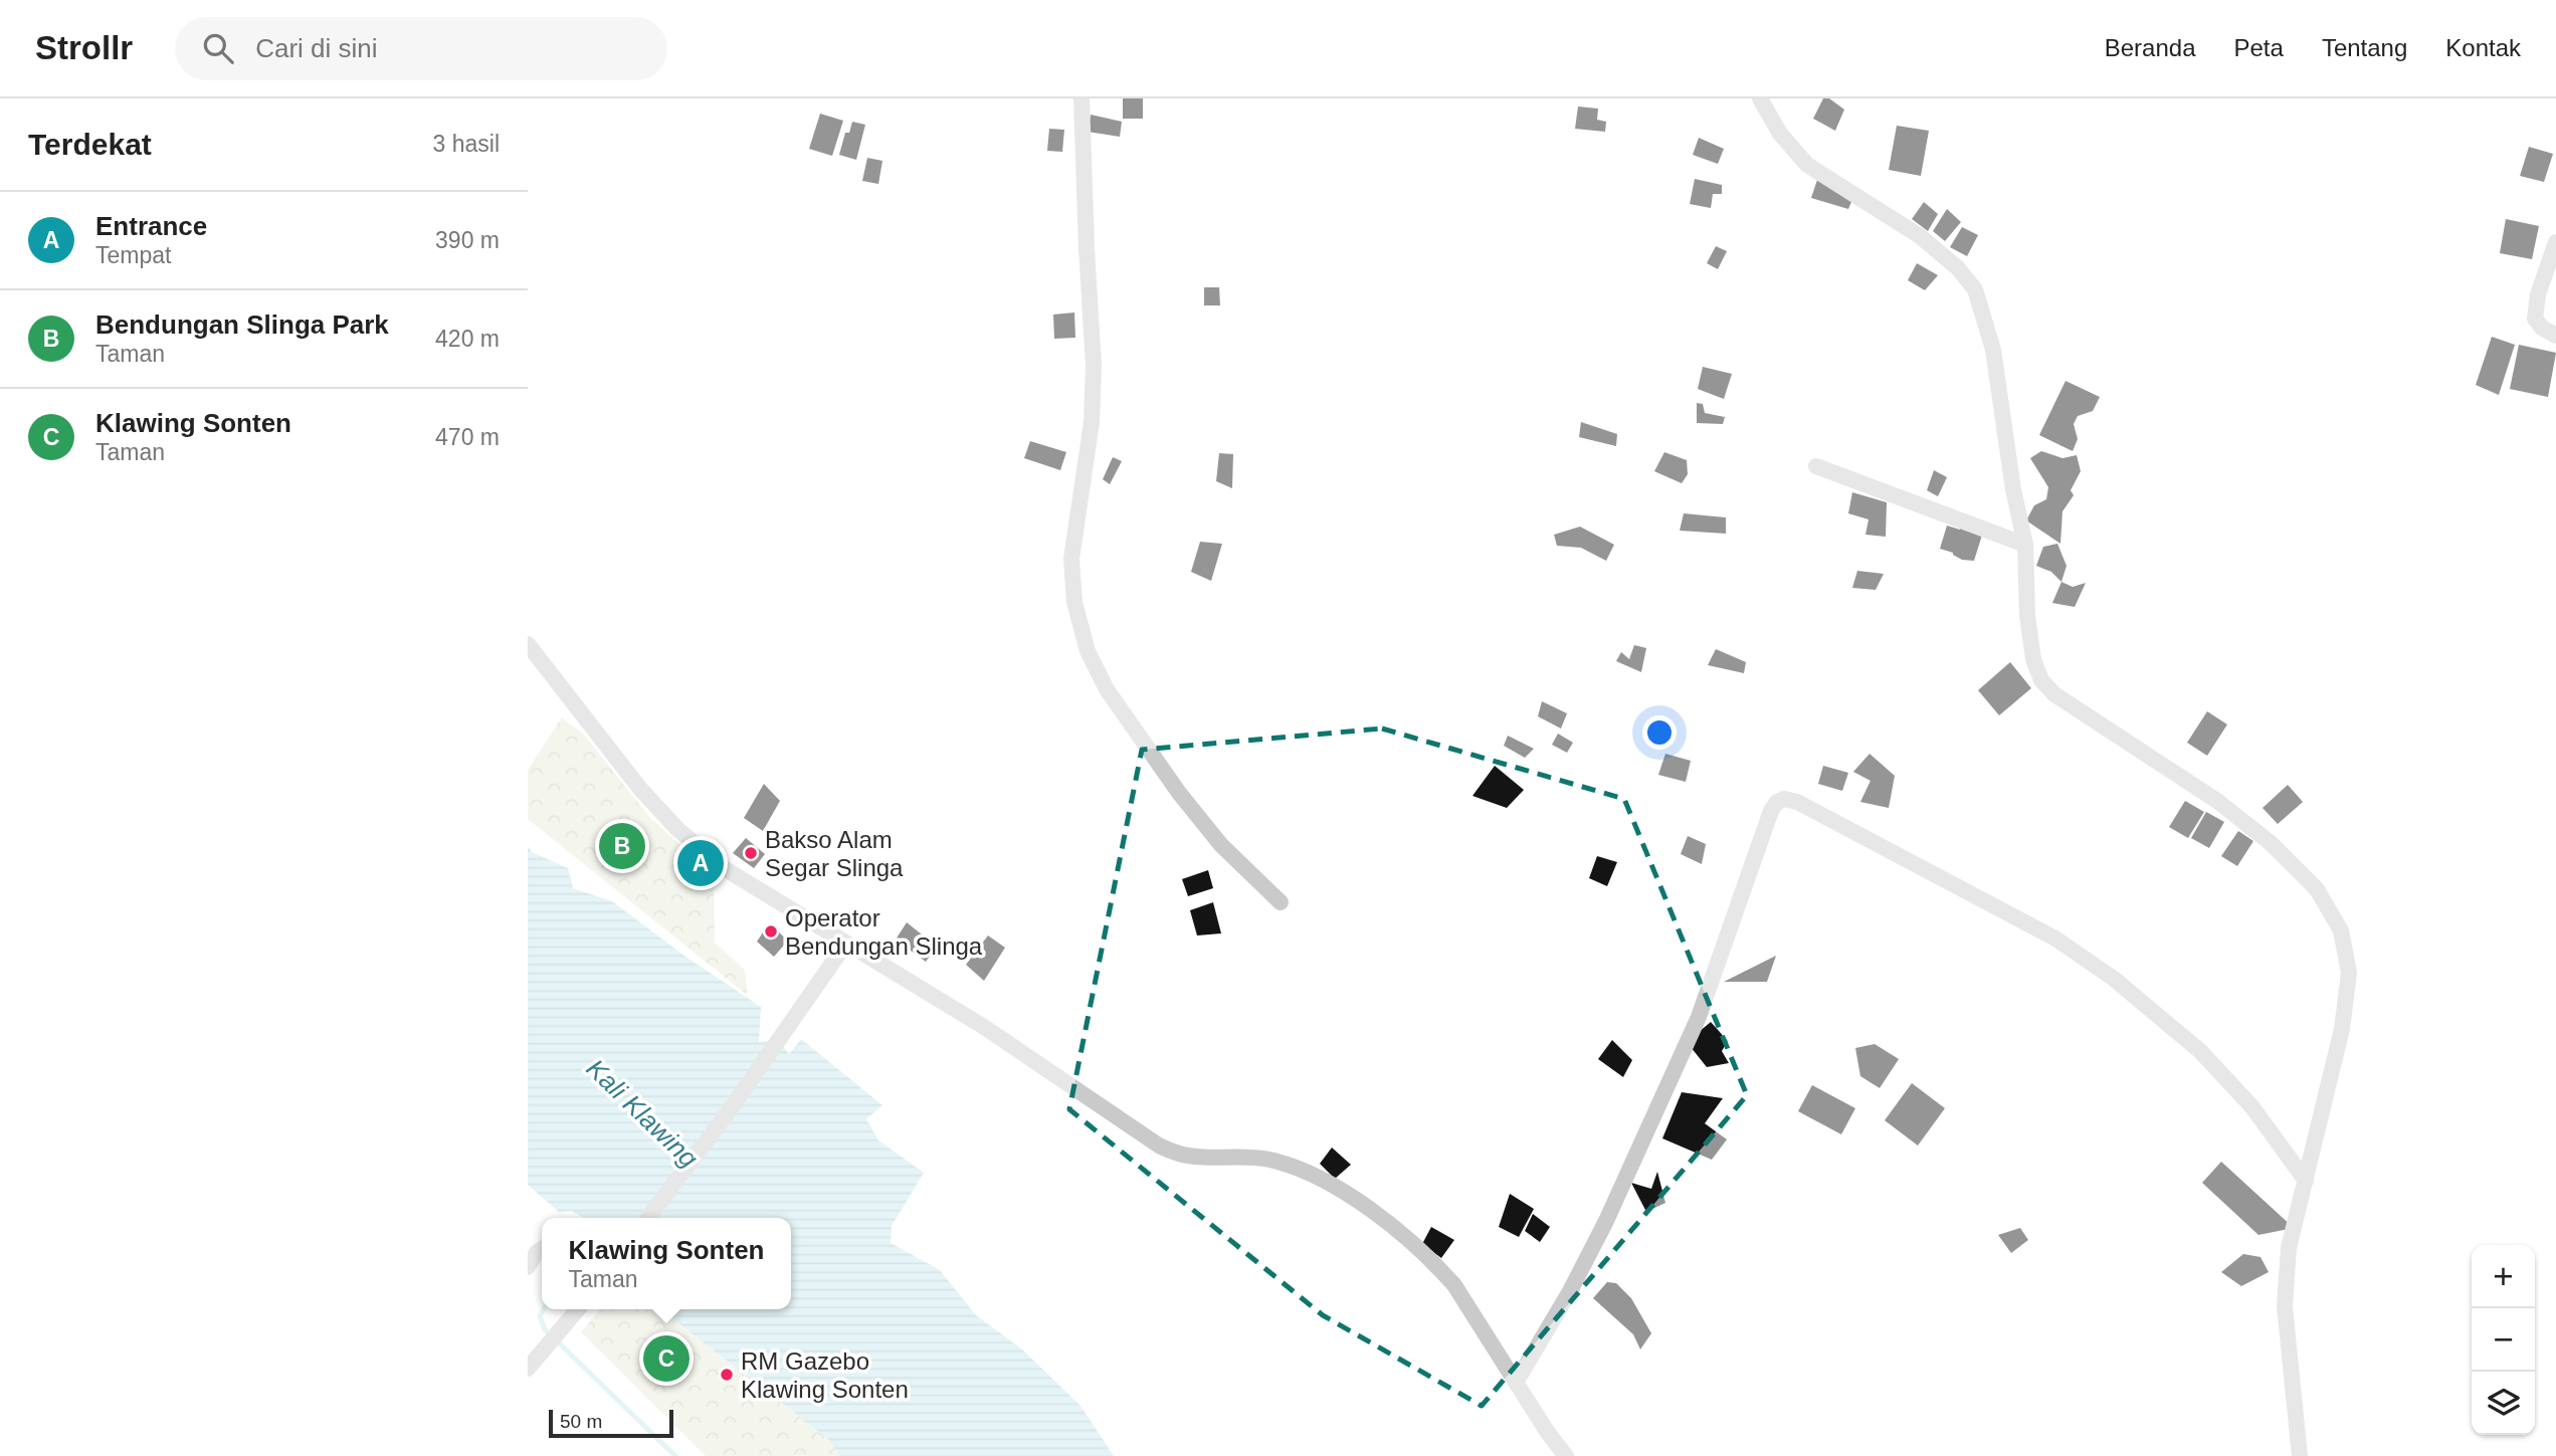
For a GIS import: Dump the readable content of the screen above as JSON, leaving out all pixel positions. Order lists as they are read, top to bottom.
{
  "water": ["Kali Klawing"],
  "places": ["Bakso Alam Segar Slinga", "Operator Bendungan Slinga", "RM Gazebo Klawing Sonten"],
  "scale_bar": "50 m",
  "page": {
    "header": "Strollr",
    "search": "Cari di sini",
    "nav": [
      "Beranda",
      "Peta",
      "Tentang",
      "Kontak"
    ],
    "heading": ["Terdekat", "3 hasil"],
    "list": [
      {
        "mark": "A",
        "name": "Entrance",
        "note": "Tempat",
        "value": "390 m"
      },
      {
        "mark": "B",
        "name": "Bendungan Slinga Park",
        "note": "Taman",
        "value": "420 m"
      },
      {
        "mark": "C",
        "name": "Klawing Sonten",
        "note": "Taman",
        "value": "470 m"
      }
    ],
    "pins": ["B", "A", "C"],
    "popup": ["Klawing Sonten", "Taman"],
    "map_buttons": ["+", "−"],
    "scale": "50 m"
  }
}
